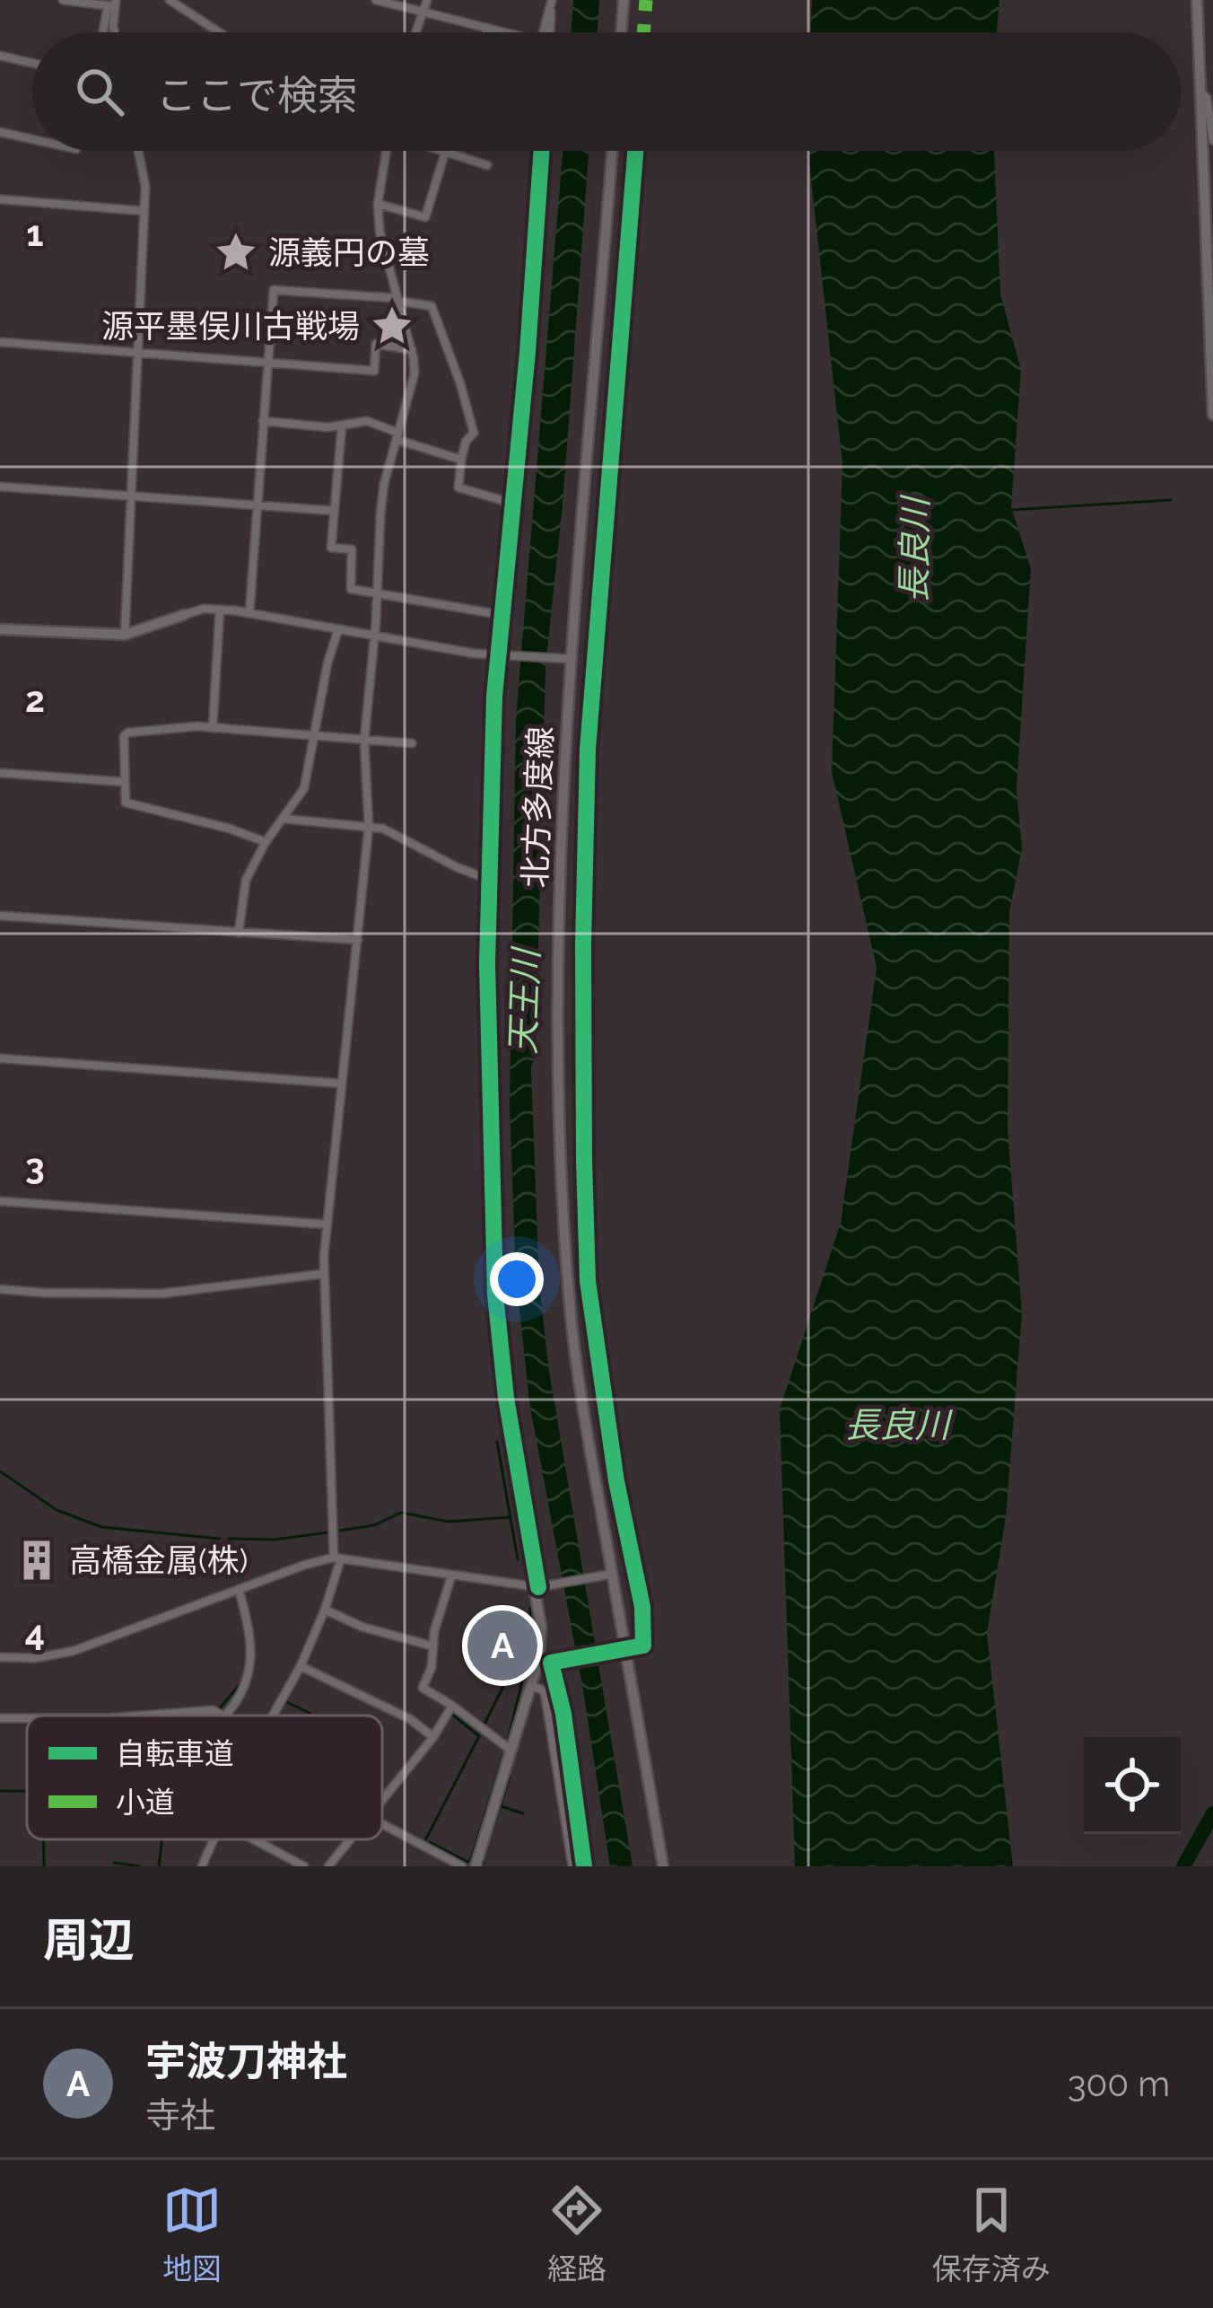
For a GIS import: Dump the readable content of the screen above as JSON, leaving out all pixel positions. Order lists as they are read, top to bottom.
{
  "streets": {
    "main road": ["北方多度線"]
  },
  "water": ["長良川", "天王川"],
  "places": {
    "place": ["源義円の墓", "源平墨俣川古戦場"],
    "building": ["高橋金属(株)"]
  },
  "legend": ["自転車道", "小道"],
  "page": {
    "search": "ここで検索",
    "pins": "A",
    "heading": "周辺",
    "list": [
      {
        "mark": "A",
        "name": "宇波刀神社",
        "note": "寺社",
        "value": "300 m"
      }
    ],
    "nav": ["地図", "経路", "保存済み"]
  },
  "grid": {
    "rows": [
      "1",
      "2",
      "3",
      "4"
    ]
  }
}
